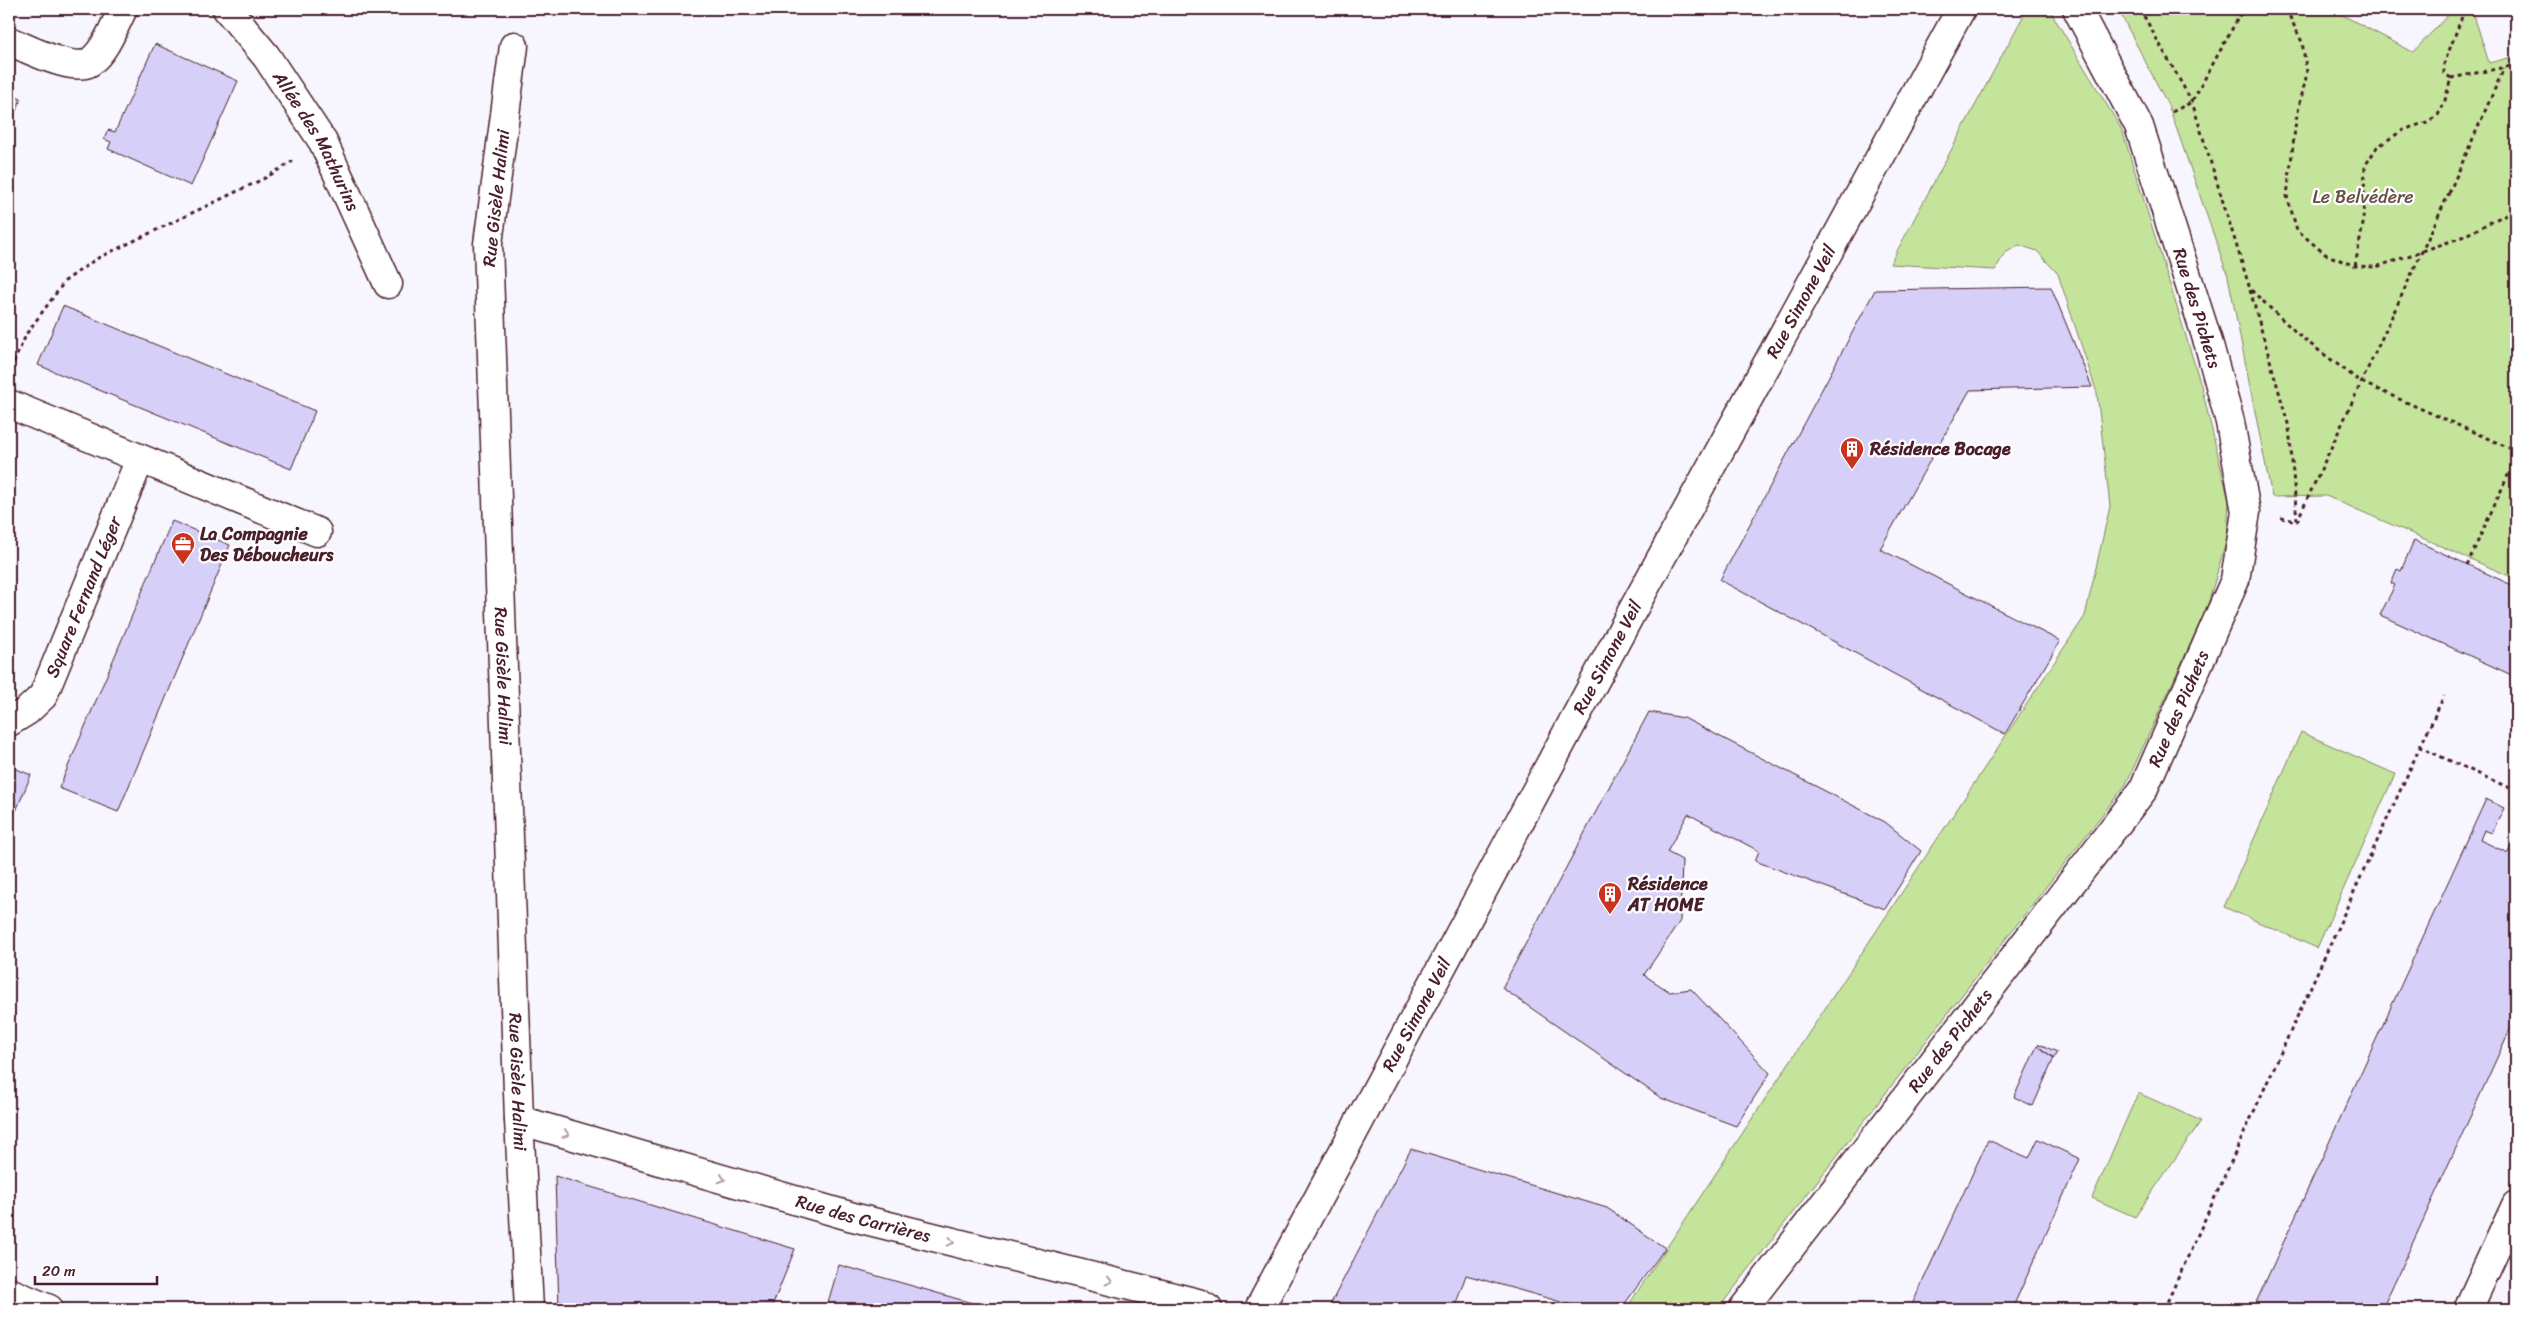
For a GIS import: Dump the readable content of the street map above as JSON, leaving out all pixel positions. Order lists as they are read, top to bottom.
{
  "streets": {
    "street": [
      "Allée des Mathurins",
      "Rue Gisèle Halimi",
      "Rue Simone Veil",
      "Rue des Pichets",
      "Square Fernand Léger",
      "Rue des Carrières"
    ]
  },
  "crossings": [
    ["Rue Gisèle Halimi", "Rue des Carrières"]
  ],
  "one_way": ["Rue des Carrières"],
  "parks": ["Le Belvédère"],
  "places": {
    "building": ["Résidence Bocage", "Résidence AT HOME"],
    "office": ["La Compagnie Des Déboucheurs"]
  },
  "scale_bar": "20 m"
}
